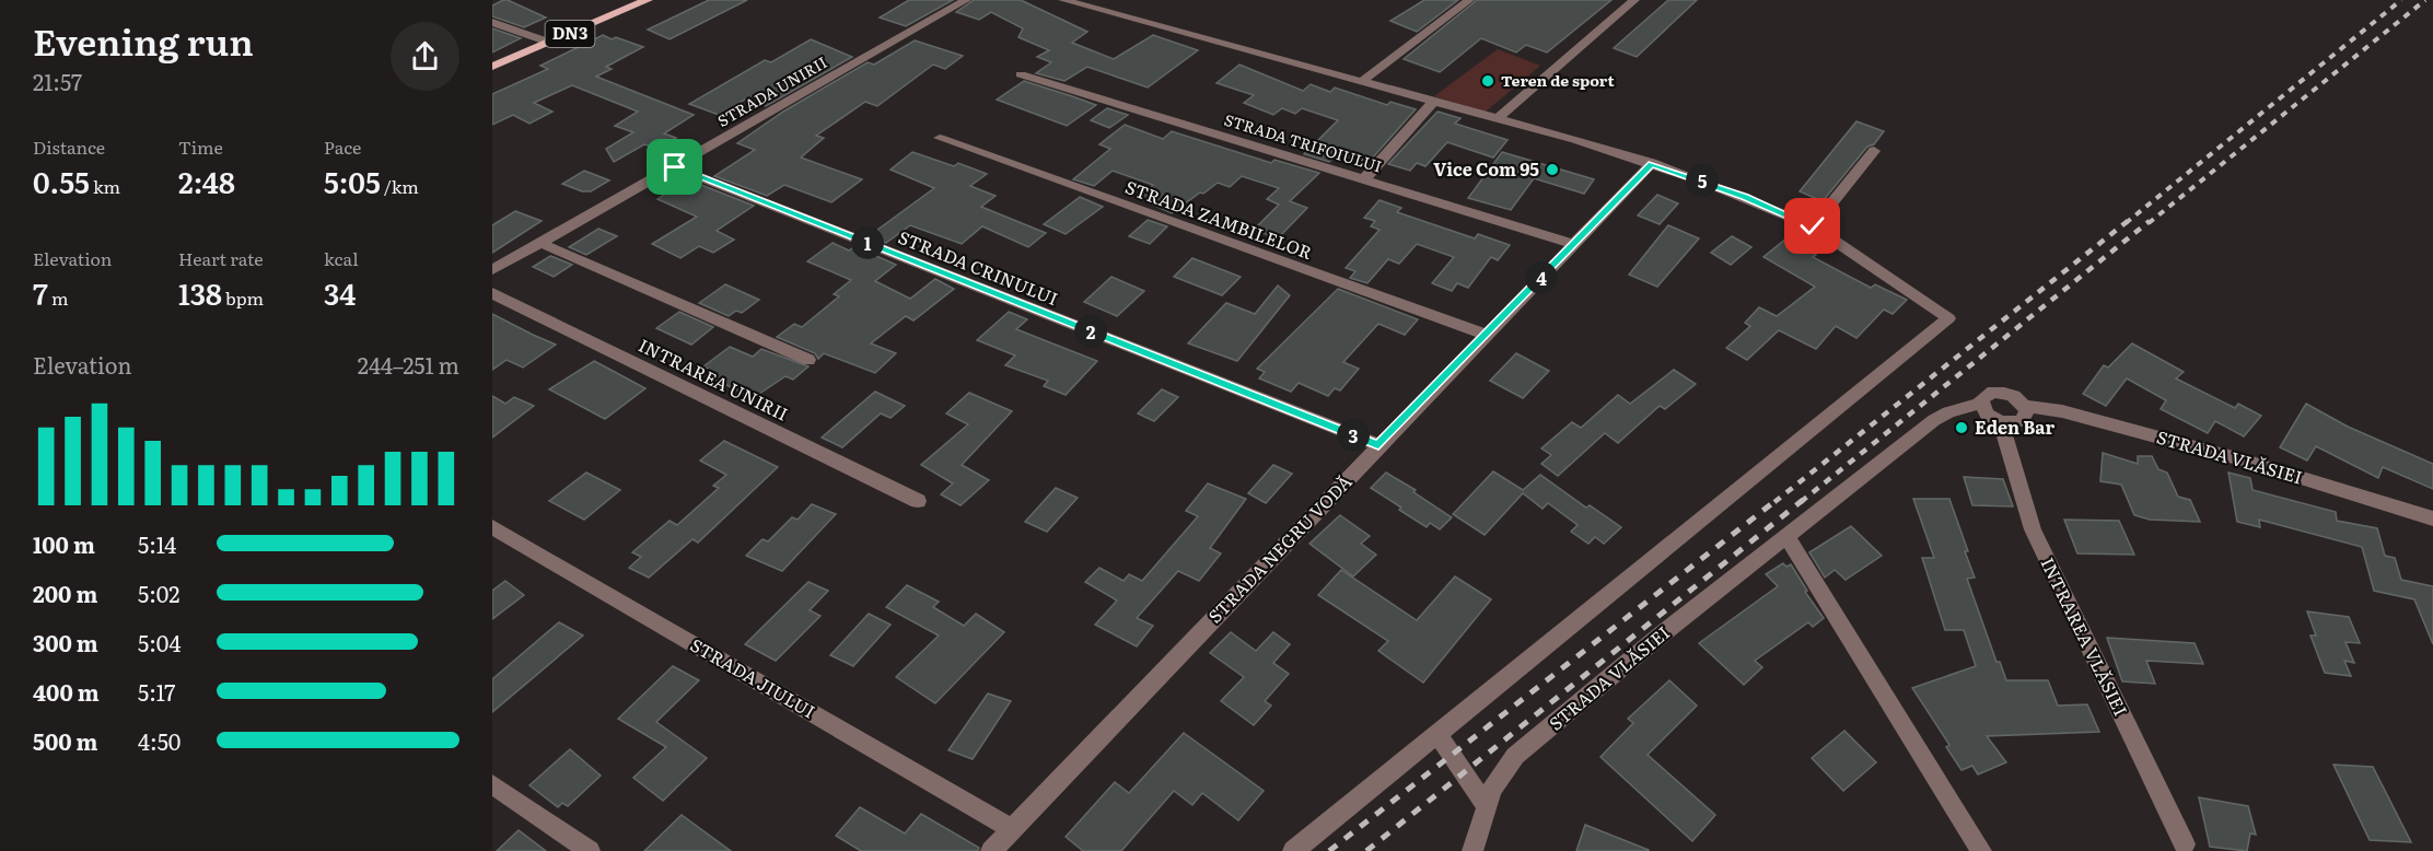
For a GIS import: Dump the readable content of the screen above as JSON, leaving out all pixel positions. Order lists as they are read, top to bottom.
{
  "streets": {
    "main road": ["DN3"],
    "street": [
      "STRADA UNIRII",
      "STRADA TRIFOIULUI",
      "STRADA ZAMBILELOR",
      "STRADA CRINULUI",
      "INTRAREA UNIRII",
      "STRADA VLĂSIEI",
      "STRADA NEGRU VODĂ",
      "INTRAREA VLĂSIEI",
      "STRADA JIULUI"
    ]
  },
  "crossings": [
    ["STRADA UNIRII", "STRADA CRINULUI"],
    ["STRADA TRIFOIULUI", "STRADA NEGRU VODĂ"],
    ["STRADA ZAMBILELOR", "STRADA NEGRU VODĂ"],
    ["STRADA CRINULUI", "STRADA NEGRU VODĂ"],
    ["STRADA VLĂSIEI", "INTRAREA VLĂSIEI"],
    ["STRADA NEGRU VODĂ", "STRADA JIULUI"]
  ],
  "places": ["Teren de sport", "Vice Com 95", "Eden Bar"],
  "page": {
    "heading": ["Evening run", "21:57"],
    "stats": [
      ["Distance", "0.55 km"],
      ["Time", "2:48"],
      ["Pace", "5:05 /km"],
      ["Elevation", "7 m"],
      ["Heart rate", "138 bpm"],
      ["kcal", "34"]
    ],
    "pins": [
      "5",
      "1",
      "4",
      "2",
      "3"
    ],
    "chart": ["Elevation", "244–251 m"],
    "list": [
      {
        "name": "100 m",
        "note": "5:14"
      },
      {
        "name": "200 m",
        "note": "5:02"
      },
      {
        "name": "300 m",
        "note": "5:04"
      },
      {
        "name": "400 m",
        "note": "5:17"
      },
      {
        "name": "500 m",
        "note": "4:50"
      }
    ]
  }
}
